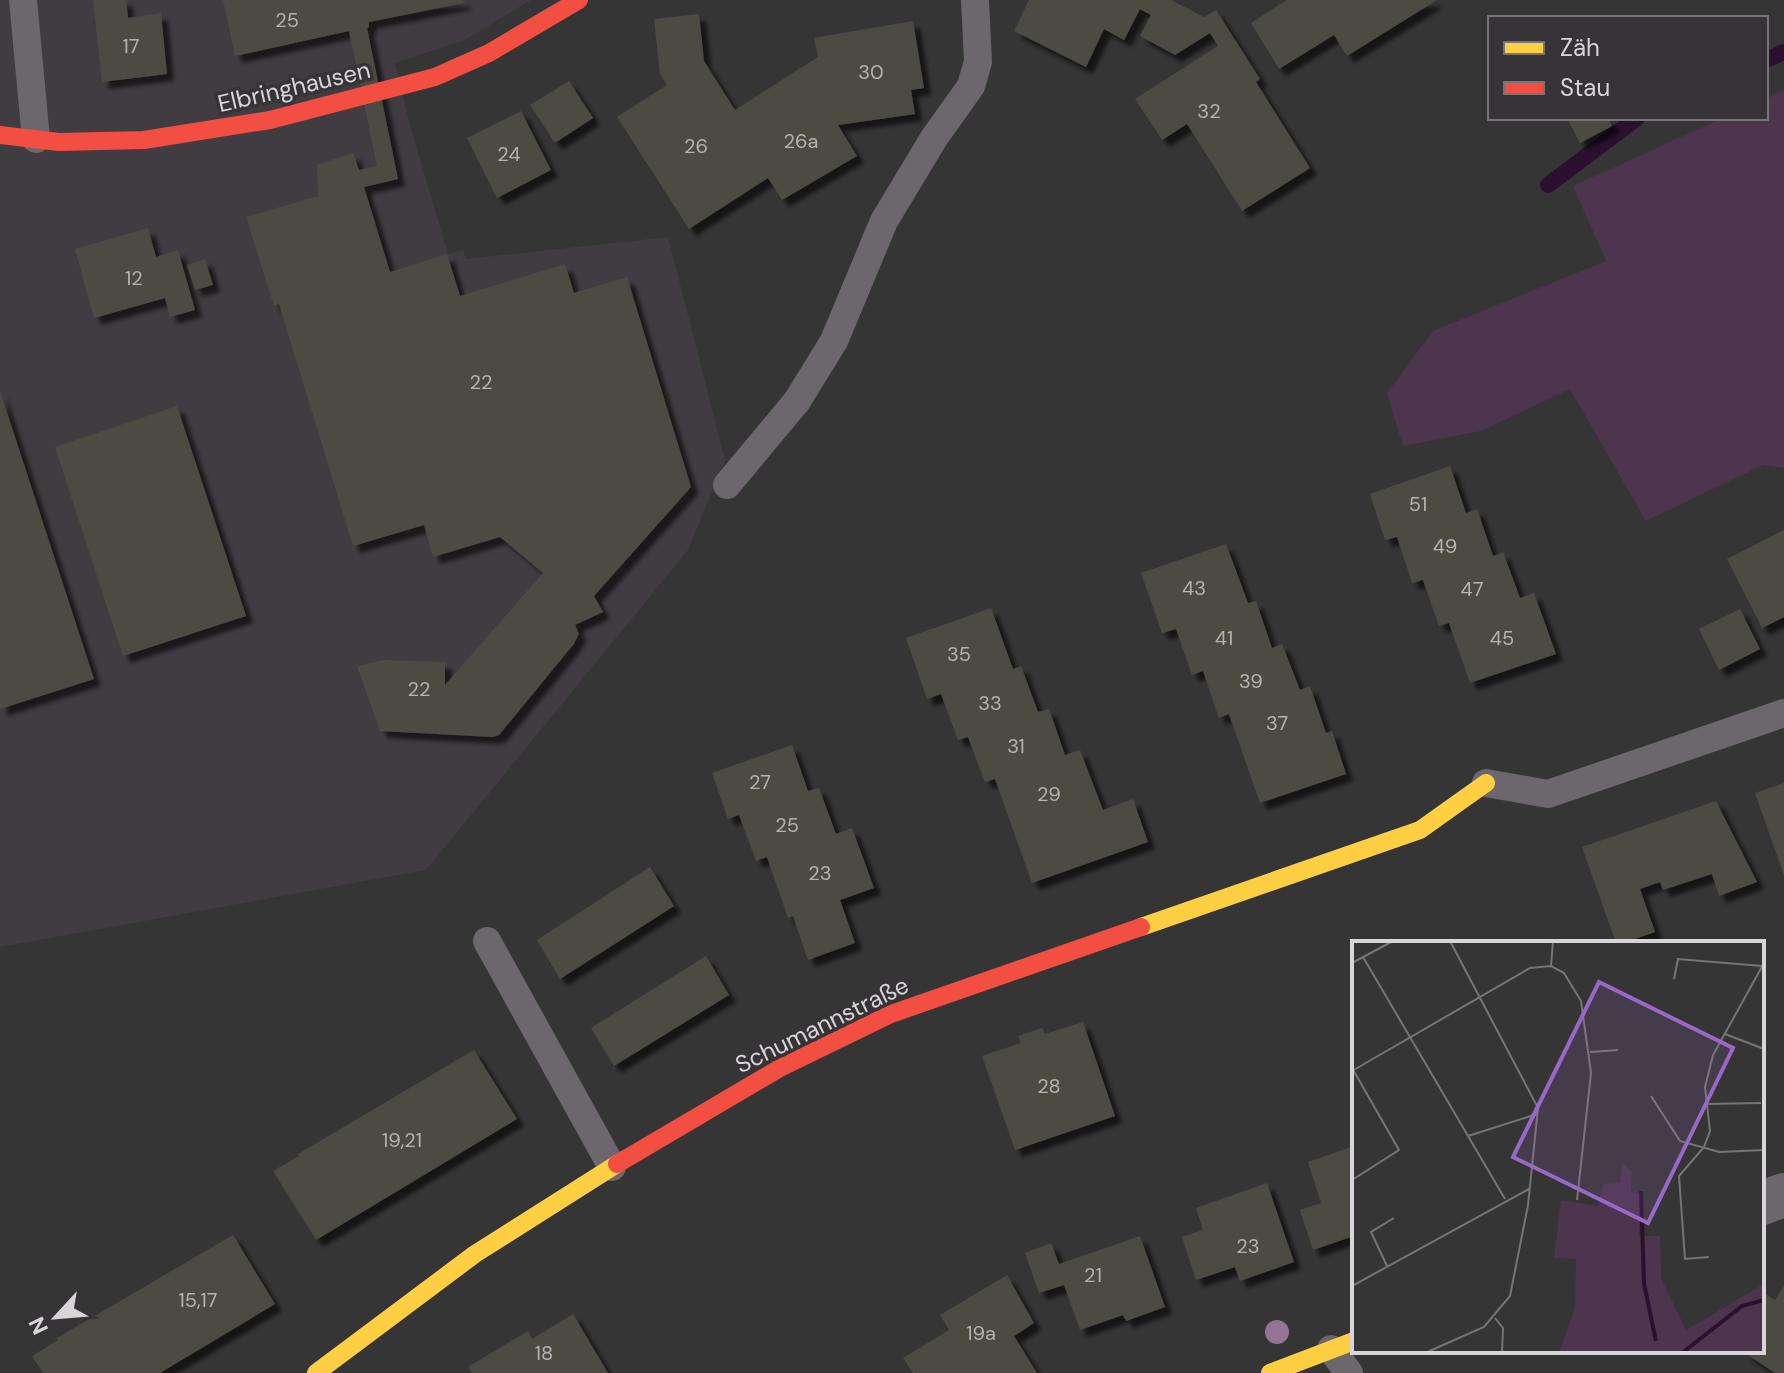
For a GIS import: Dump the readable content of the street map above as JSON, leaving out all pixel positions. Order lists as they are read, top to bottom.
{
  "streets": {
    "street": ["Elbringhausen", "Schumannstraße"]
  },
  "house_numbers": [
    "25",
    "17",
    "30",
    "32",
    "26a",
    "26",
    "24",
    "12",
    "22",
    "51",
    "49",
    "43",
    "47",
    "41",
    "45",
    "35",
    "39",
    "22",
    "33",
    "37",
    "31",
    "27",
    "29",
    "25",
    "23",
    "28",
    "19,21",
    "23",
    "21",
    "15,17",
    "19a",
    "18"
  ],
  "legend": ["Zäh", "Stau"],
  "north": "bottom left"
}
